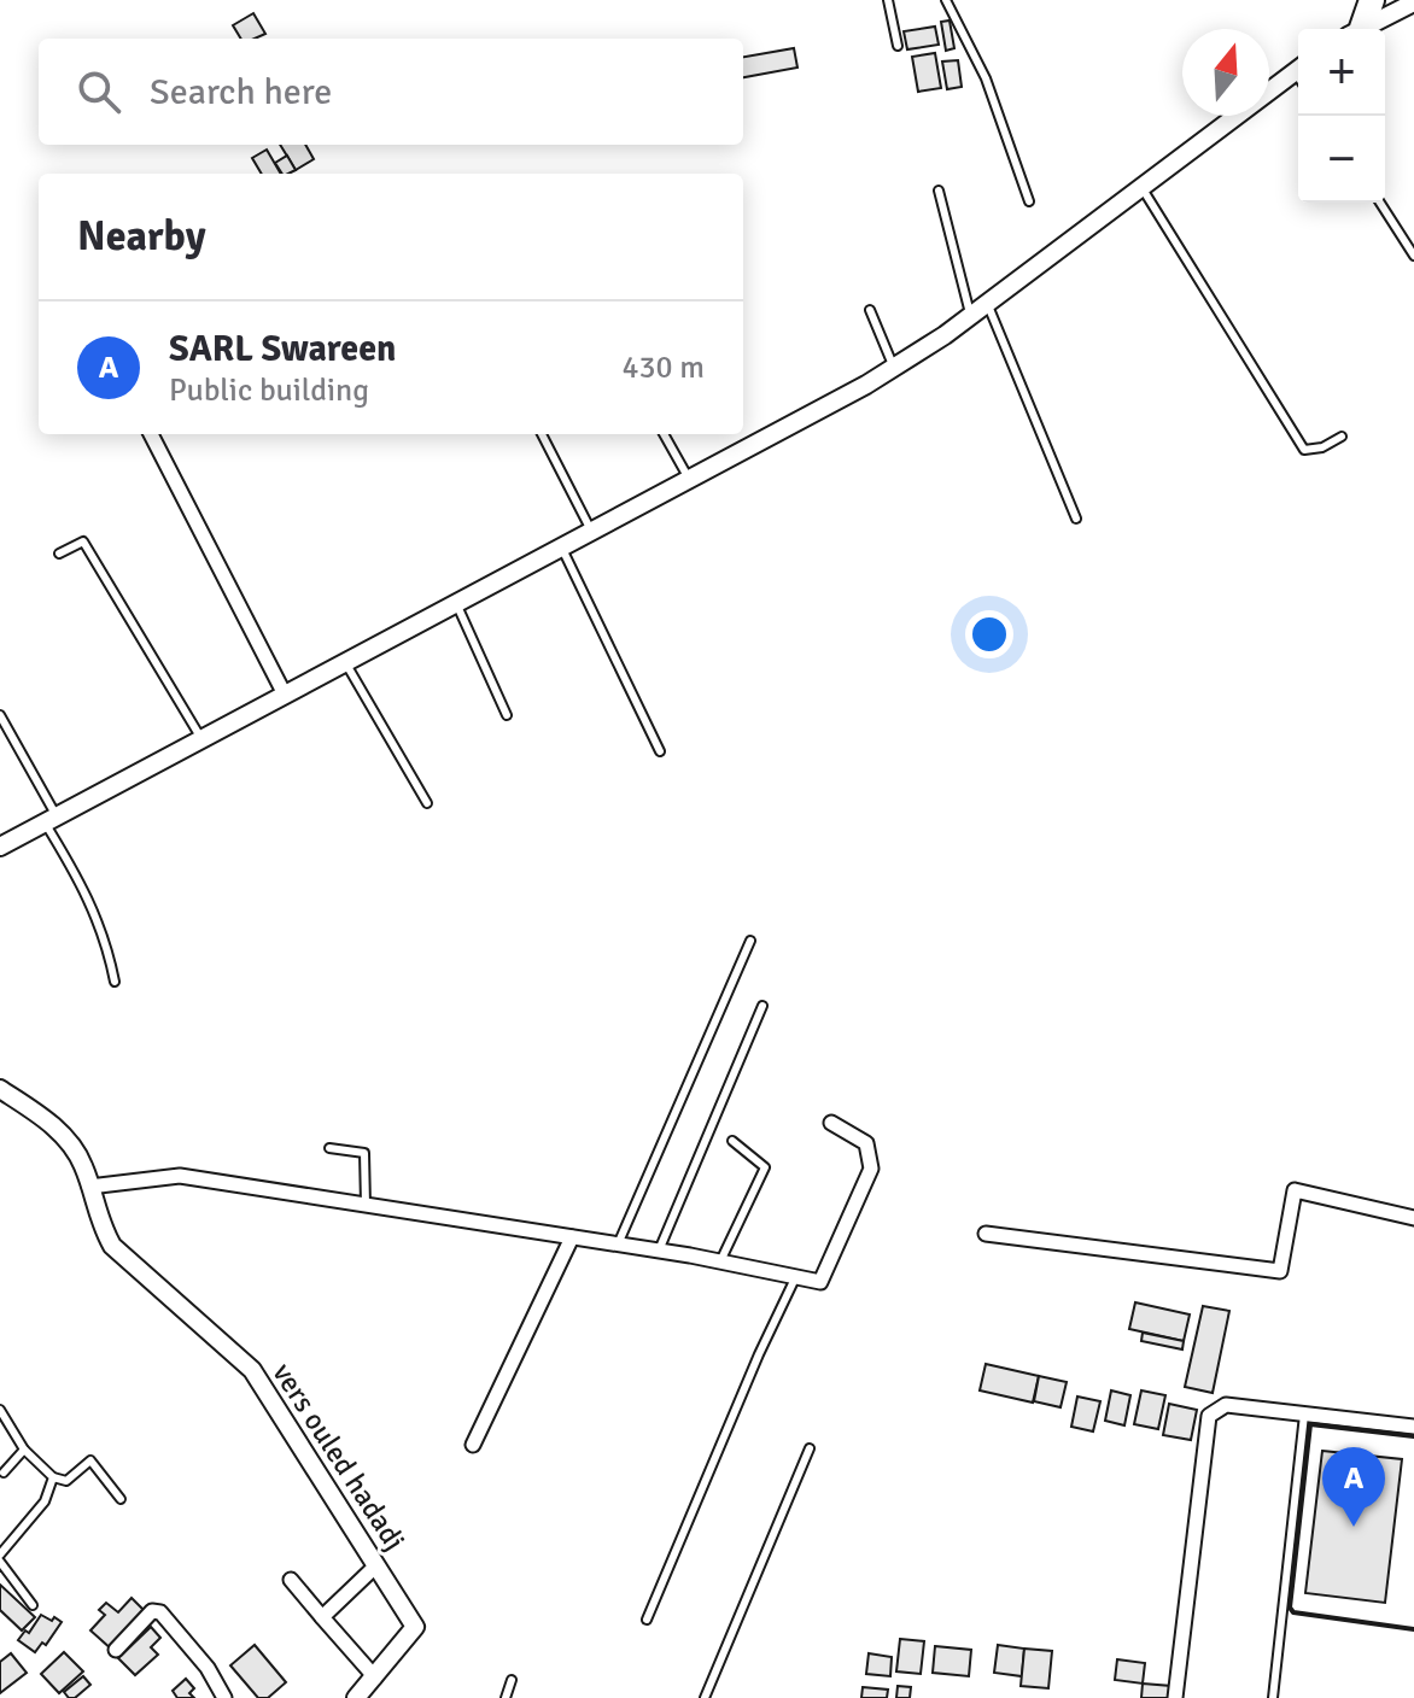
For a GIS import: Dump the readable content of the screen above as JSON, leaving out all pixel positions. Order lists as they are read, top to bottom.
{
  "streets": {
    "street": ["vers ouled hadadj"]
  },
  "north": "top",
  "page": {
    "map_buttons": ["+", "−"],
    "search": "Search here",
    "heading": "Nearby",
    "list": [
      {
        "mark": "A",
        "name": "SARL Swareen",
        "note": "Public building",
        "value": "430 m"
      }
    ],
    "pins": "A"
  }
}
